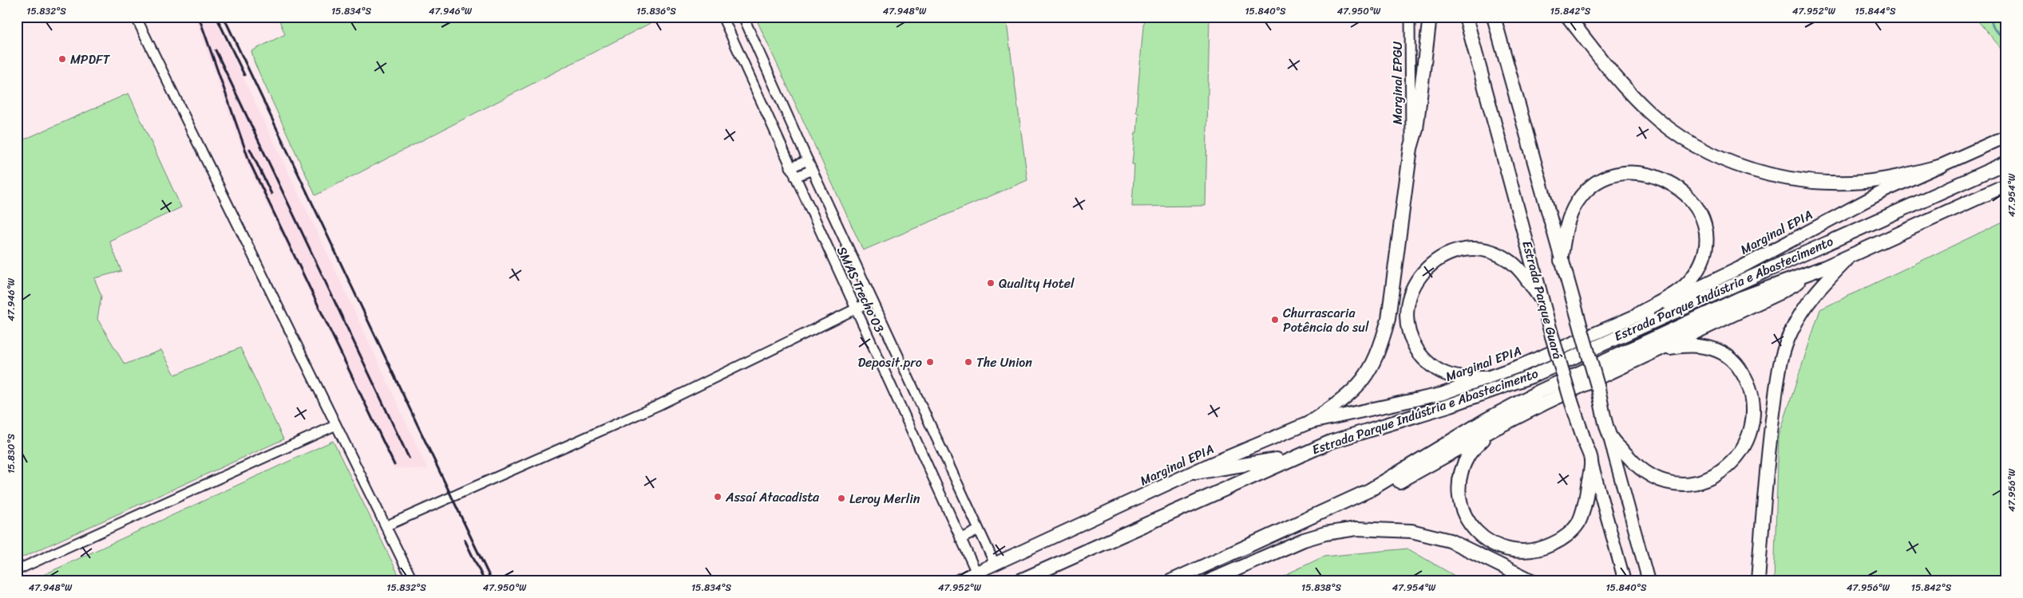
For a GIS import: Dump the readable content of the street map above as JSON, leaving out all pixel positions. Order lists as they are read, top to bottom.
{
  "streets": {
    "highway": ["Estrada Parque Indústria e Abastecimento", "Estrada Parque Guará"],
    "main road": ["Marginal EPIA"],
    "street": ["Marginal EPGU", "SMAS Trecho 03"]
  },
  "crossings": [
    ["Marginal EPIA", "SMAS Trecho 03"]
  ],
  "places": [
    "MPDFT",
    "Quality Hotel",
    "Churrascaria Potência do sul",
    "Deposit.pro",
    "The Union",
    "Assaí Atacadista",
    "Leroy Merlin"
  ],
  "coordinates": [
    "15.832°S",
    "15.834°S",
    "47.946°W",
    "15.836°S",
    "47.948°W",
    "15.840°S",
    "47.950°W",
    "15.842°S",
    "47.952°W",
    "15.844°S",
    "47.954°W",
    "15.830°S",
    "47.956°W",
    "15.838°S"
  ]
}
